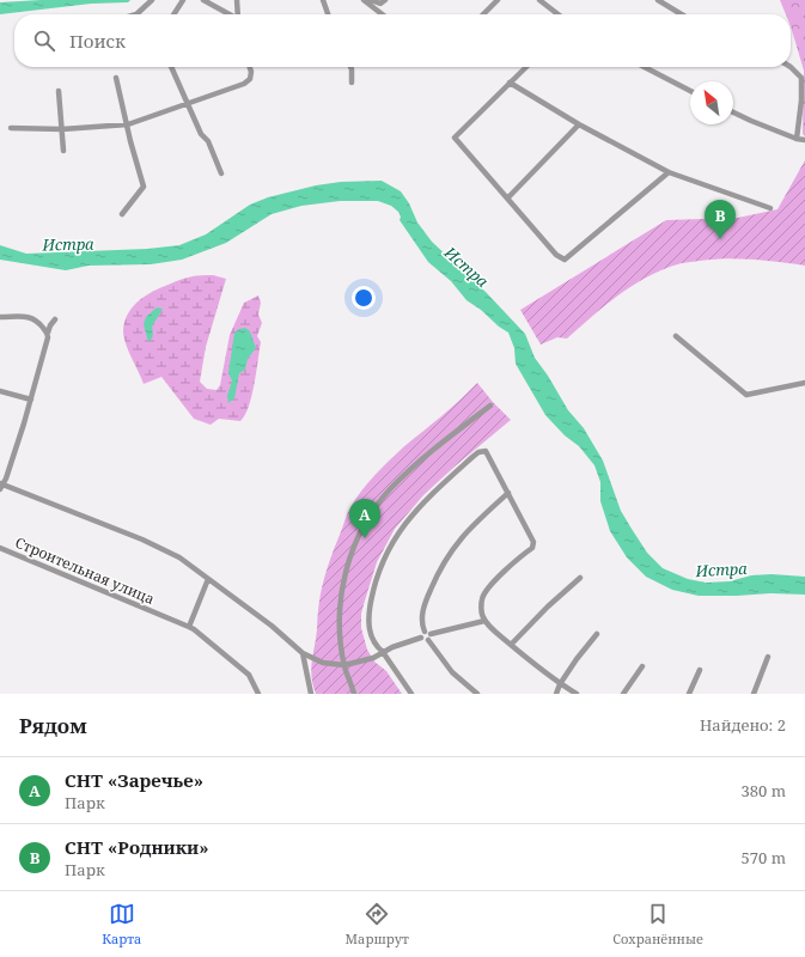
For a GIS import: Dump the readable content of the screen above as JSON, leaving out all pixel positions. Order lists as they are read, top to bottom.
{
  "streets": {
    "street": ["Строительная улица"]
  },
  "water": ["Истра"],
  "north": "top left",
  "page": {
    "search": "Поиск",
    "pins": ["B", "A"],
    "heading": ["Рядом", "Найдено: 2"],
    "list": [
      {
        "mark": "A",
        "name": "СНТ «Заречье»",
        "note": "Парк",
        "value": "380 m"
      },
      {
        "mark": "B",
        "name": "СНТ «Родники»",
        "note": "Парк",
        "value": "570 m"
      }
    ],
    "nav": ["Карта", "Маршрут", "Сохранённые"]
  }
}
